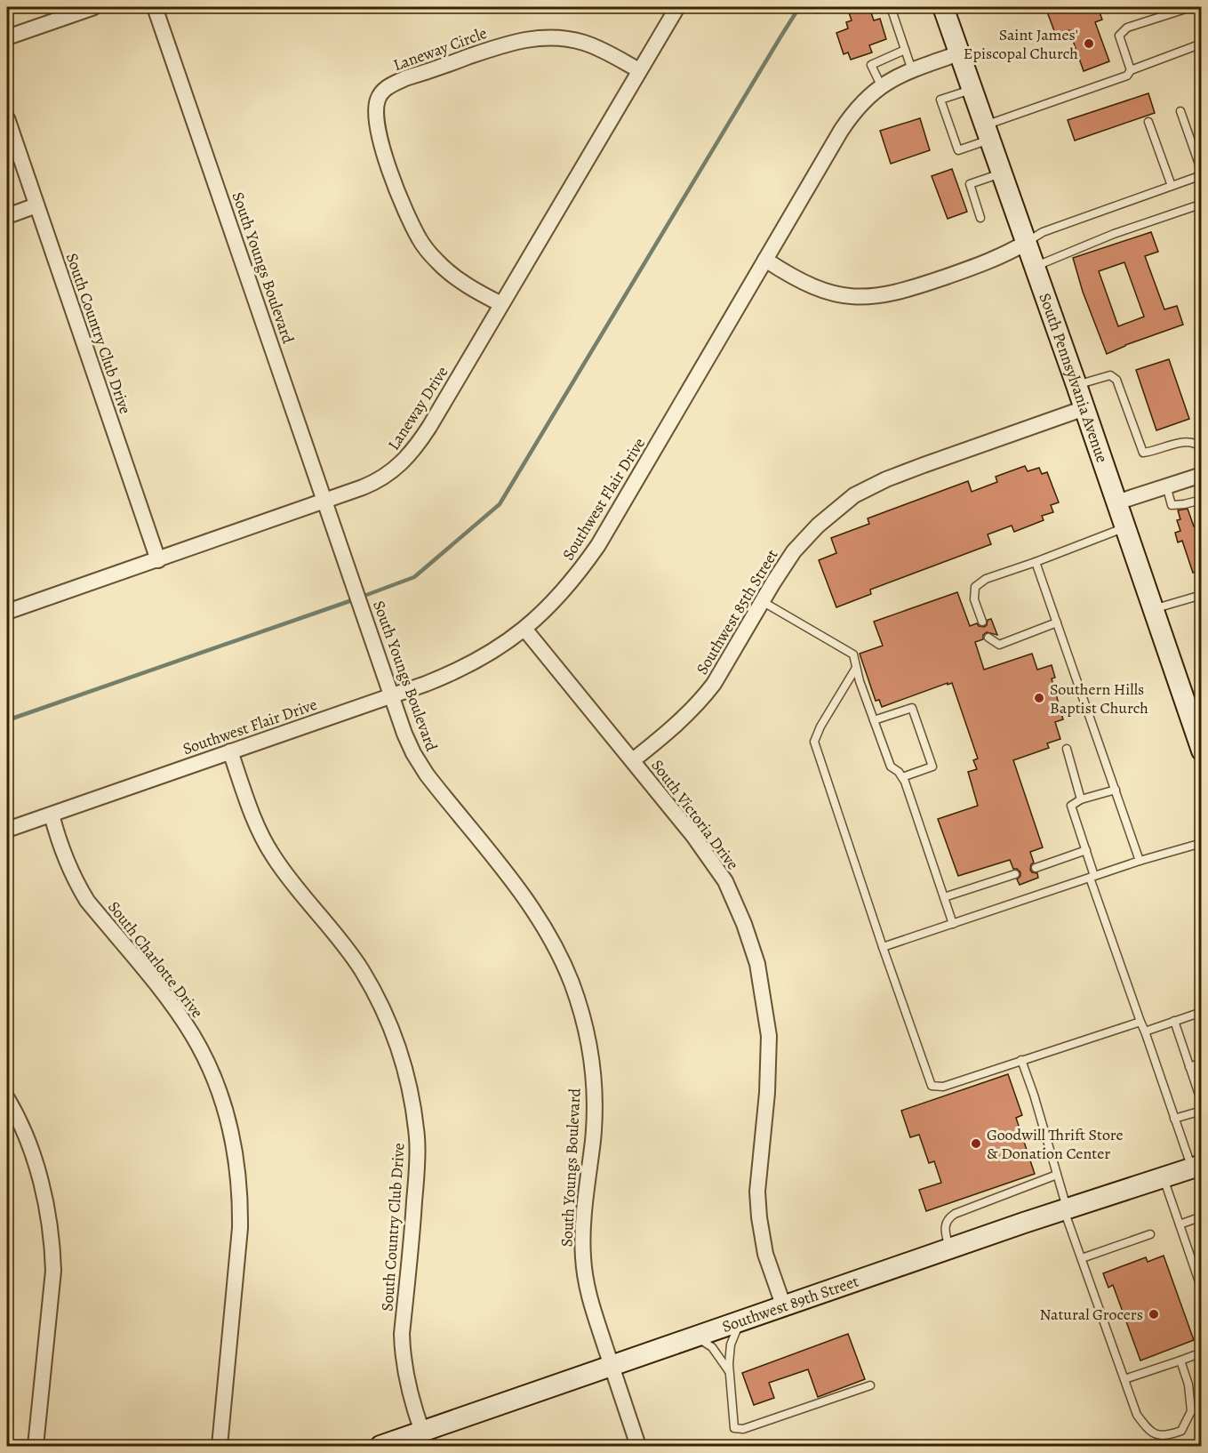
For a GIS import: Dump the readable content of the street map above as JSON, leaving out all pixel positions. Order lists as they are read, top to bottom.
{
  "streets": {
    "main road": ["South Pennsylvania Avenue", "Southwest 89th Street"],
    "street": [
      "Laneway Circle",
      "South Youngs Boulevard",
      "South Country Club Drive",
      "Laneway Drive",
      "Southwest Flair Drive",
      "Southwest 85th Street",
      "South Victoria Drive",
      "South Charlotte Drive"
    ]
  },
  "crossings": [
    ["Laneway Circle", "Laneway Drive"],
    ["South Youngs Boulevard", "Laneway Drive"],
    ["South Youngs Boulevard", "Southwest Flair Drive"],
    ["South Youngs Boulevard", "Southwest 89th Street"],
    ["South Country Club Drive", "Laneway Drive"],
    ["South Country Club Drive", "Southwest Flair Drive"],
    ["South Country Club Drive", "Southwest 89th Street"],
    ["South Pennsylvania Avenue", "Southwest Flair Drive"],
    ["South Pennsylvania Avenue", "Southwest 85th Street"],
    ["Southwest Flair Drive", "South Victoria Drive"],
    ["Southwest Flair Drive", "South Charlotte Drive"],
    ["Southwest 85th Street", "South Victoria Drive"],
    ["South Victoria Drive", "Southwest 89th Street"]
  ],
  "places": [
    "Saint James' Episcopal Church",
    "Southern Hills Baptist Church",
    "Goodwill Thrift Store & Donation Center",
    "Natural Grocers"
  ]
}
